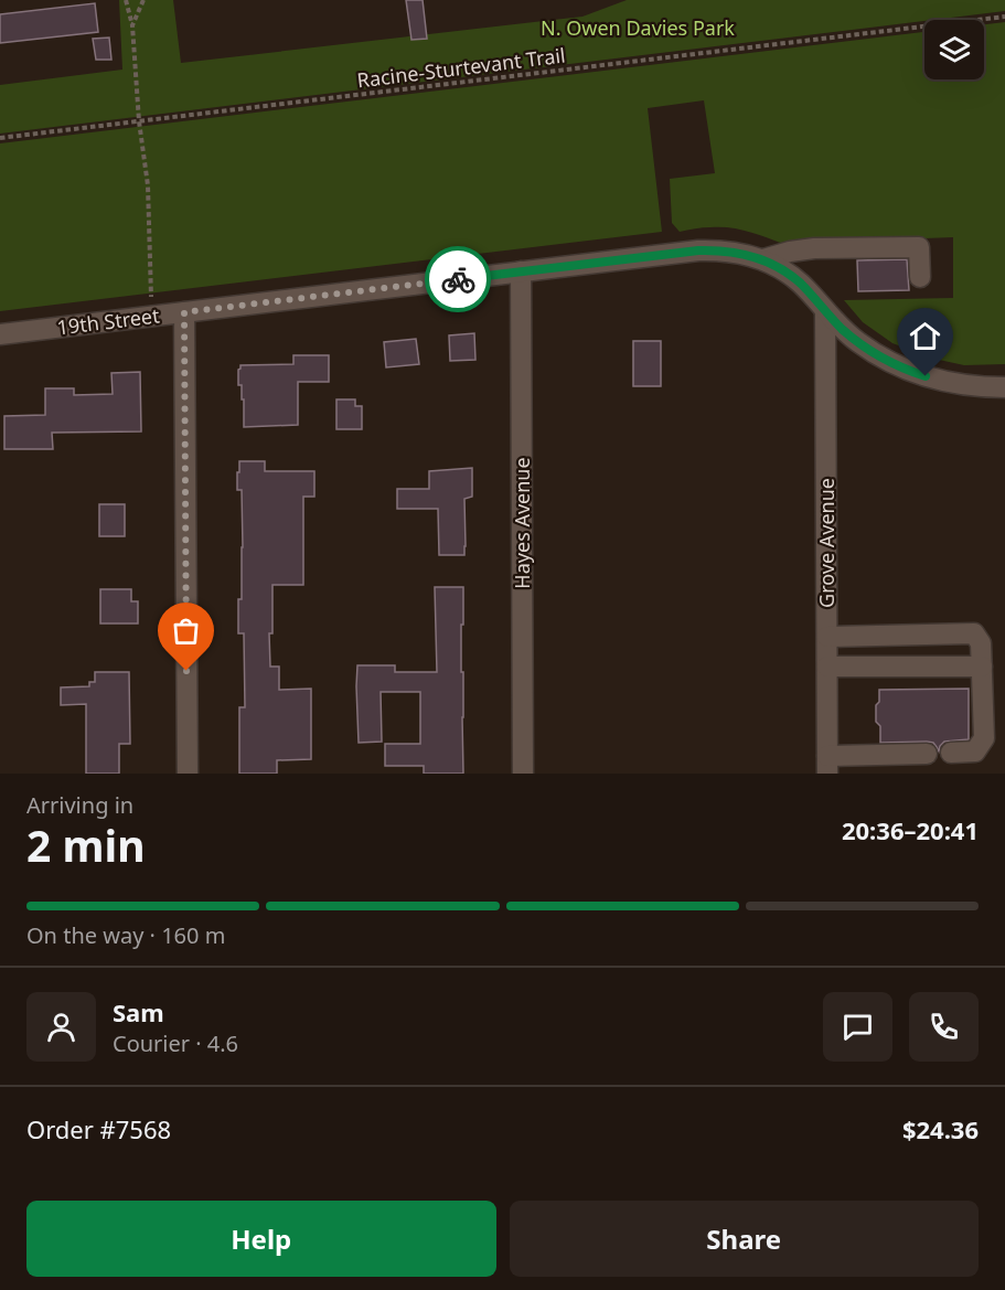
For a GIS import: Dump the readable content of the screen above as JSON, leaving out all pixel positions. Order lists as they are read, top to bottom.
{
  "streets": {
    "street": ["19th Street", "Hayes Avenue", "Grove Avenue"],
    "path": ["Racine-Sturtevant Trail"]
  },
  "crossings": [
    ["19th Street", "Hayes Avenue"],
    ["19th Street", "Grove Avenue"]
  ],
  "parks": ["N. Owen Davies Park"],
  "page": {
    "heading": ["2 min", "Arriving in", "20:36–20:41"],
    "panel": [
      "Sam",
      "Courier · 4.6",
      "Order #7568",
      "$24.36"
    ],
    "bar": "On the way · 160 m",
    "buttons": ["Help", "Share"]
  }
}
